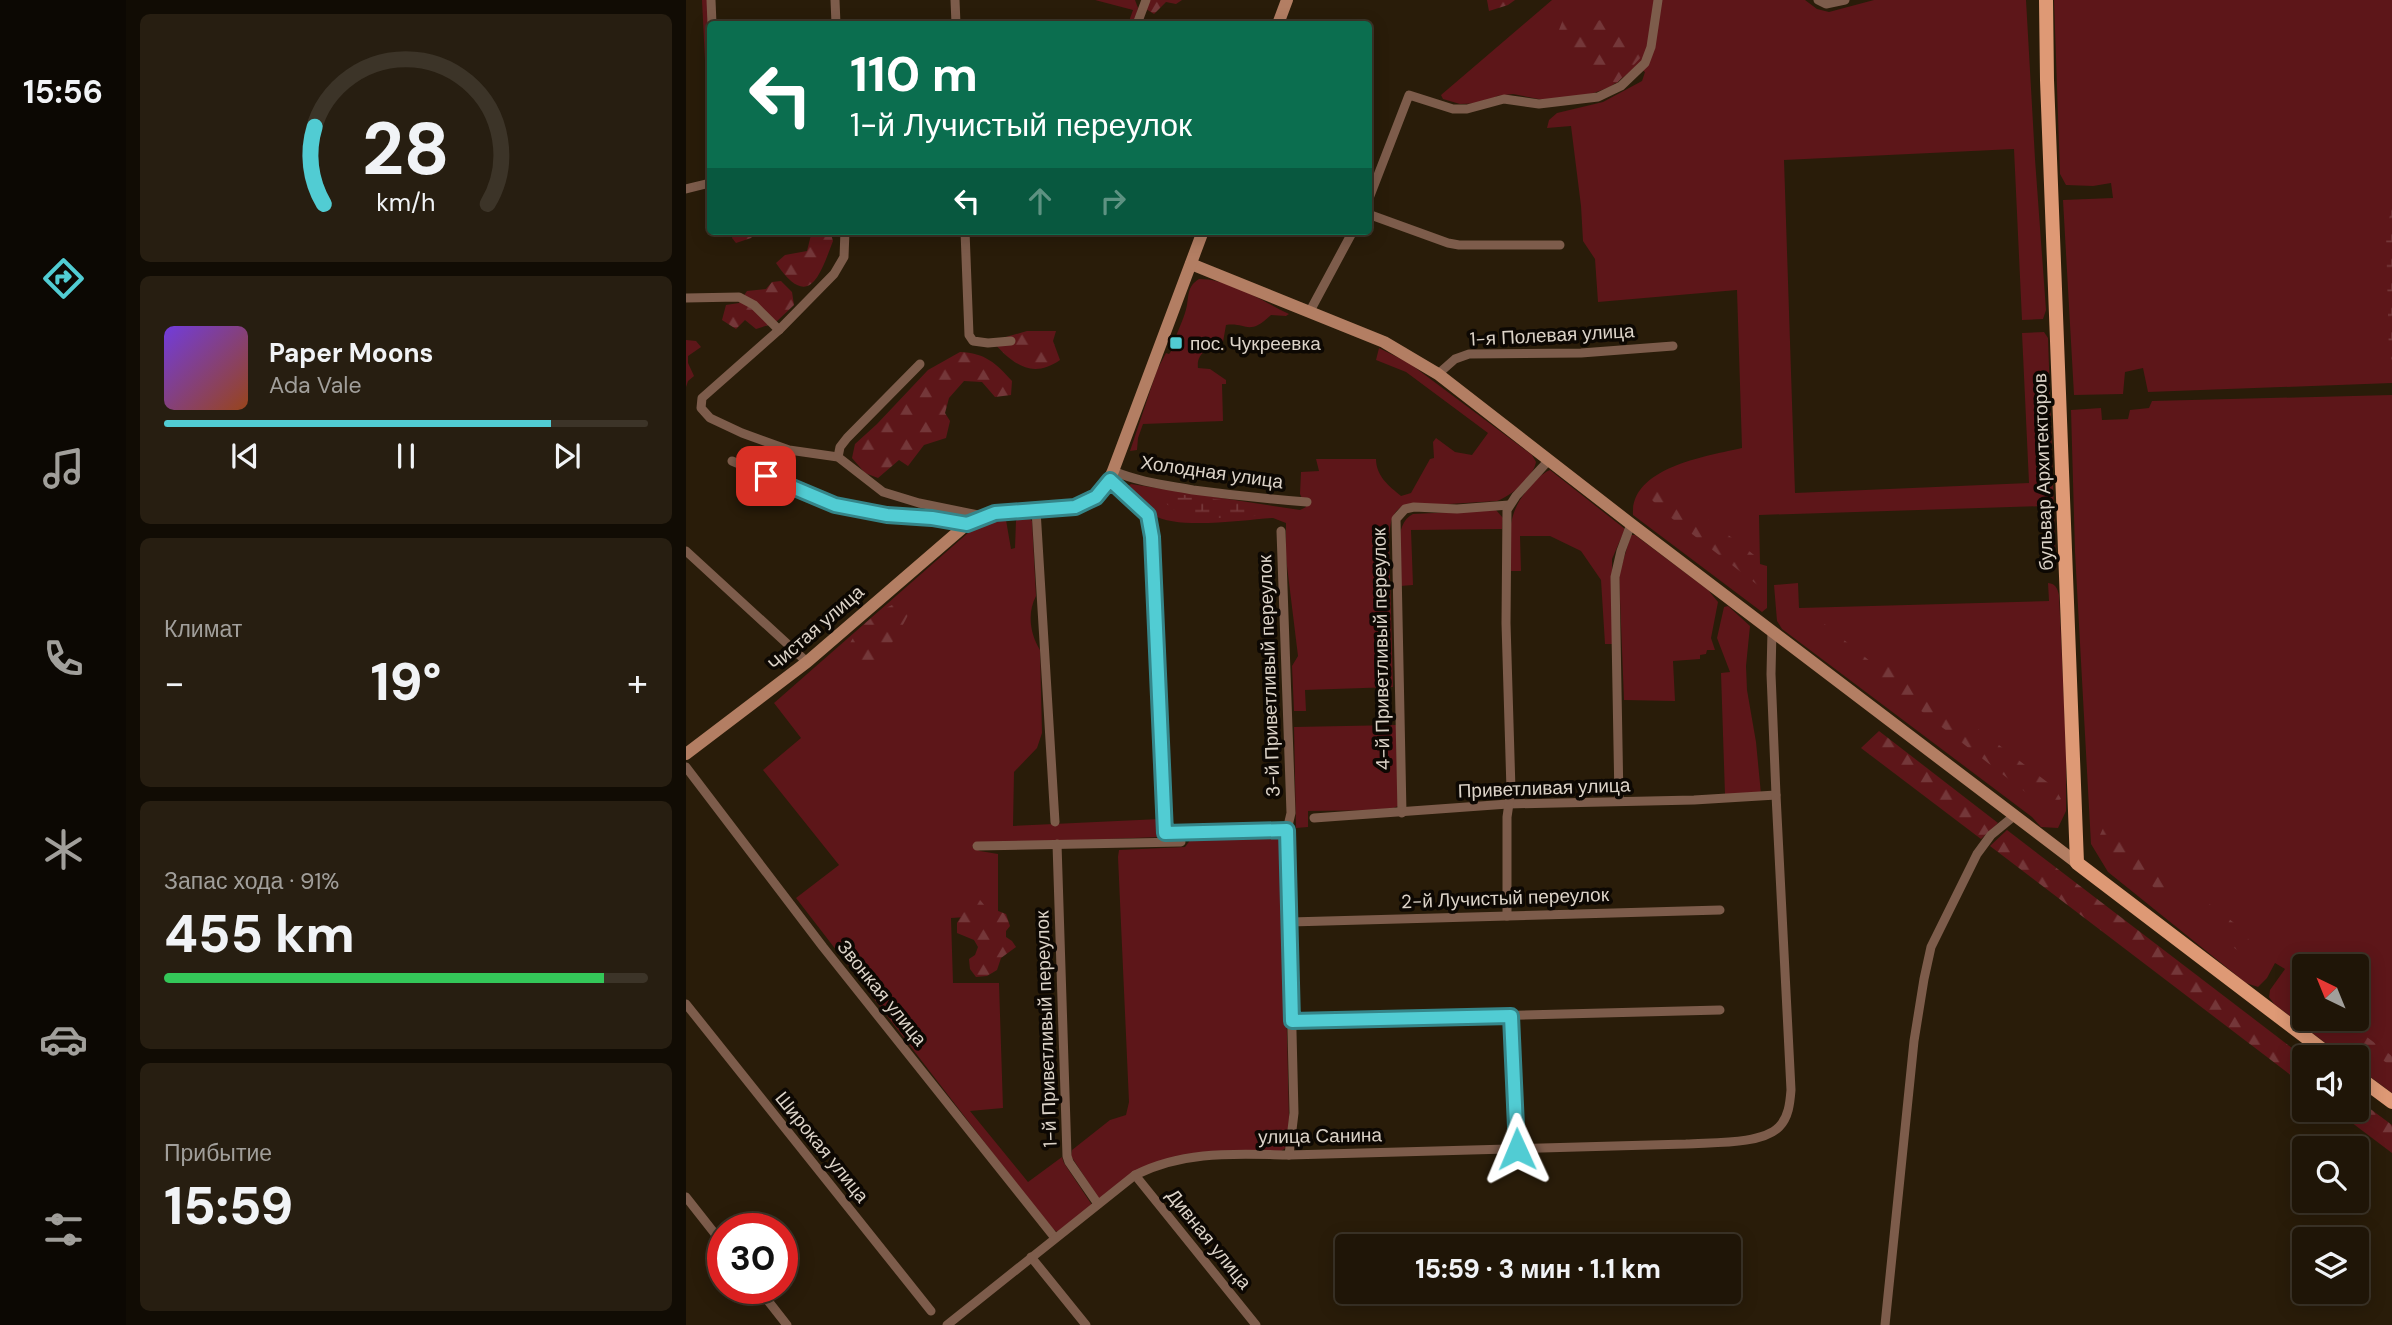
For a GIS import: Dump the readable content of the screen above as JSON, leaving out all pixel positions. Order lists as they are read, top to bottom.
{
  "streets": {
    "main road": ["бульвар Архитекторов", "Чистая улица"],
    "street": [
      "1-я Полевая улица",
      "Холодная улица",
      "4-й Приветливый переулок",
      "3-й Приветливый переулок",
      "Приветливая улица",
      "2-й Лучистый переулок",
      "Звонкая улица",
      "1-й Приветливый переулок",
      "улица Санина",
      "Широкая улица",
      "Дивная улица"
    ]
  },
  "crossings": [
    ["Холодная улица", "Чистая улица"],
    ["4-й Приветливый переулок", "Приветливая улица"],
    ["3-й Приветливый переулок", "2-й Лучистый переулок"],
    ["3-й Приветливый переулок", "улица Санина"],
    ["Приветливая улица", "улица Санина"],
    ["Звонкая улица", "улица Санина"],
    ["1-й Приветливый переулок", "улица Санина"],
    ["улица Санина", "Дивная улица"]
  ],
  "places": {
    "transit": ["пос. Чукреевка"]
  },
  "north": "top left",
  "page": {
    "tabs": "15:56",
    "turn": ["110 m", "1-й Лучистый переулок"],
    "song": ["Paper Moons", "Ada Vale"],
    "tile": [
      "Климат",
      ["Запас хода · 91%", "455 km"],
      ["Прибытие", "15:59"]
    ],
    "heat": ["−", "19°", "+"],
    "limit": "30",
    "trip": "15:59 · 3 мин · 1.1 km",
    "gauge": ["28", "km/h"]
  }
}
